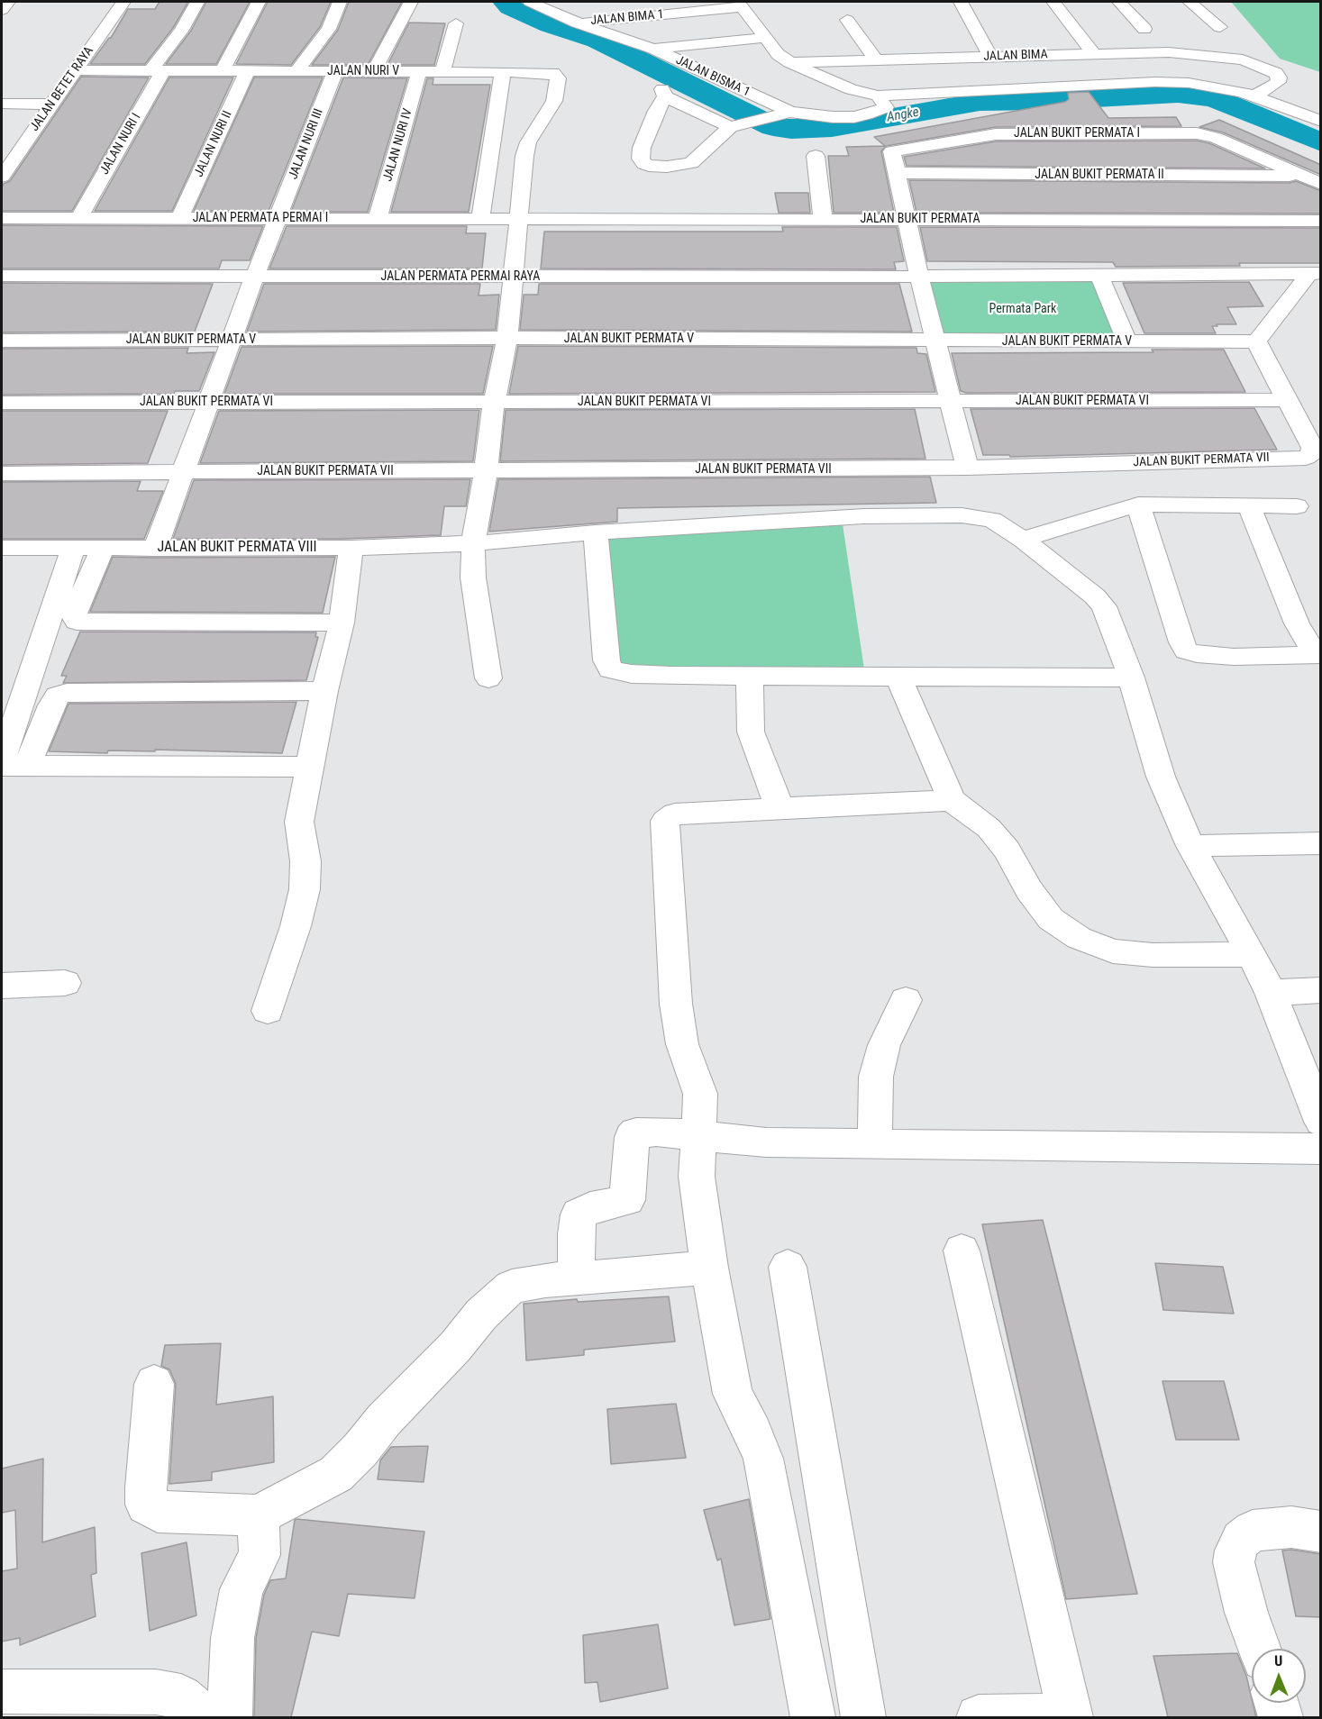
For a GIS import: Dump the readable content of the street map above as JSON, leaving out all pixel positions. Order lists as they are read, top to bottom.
{
  "streets": {
    "street": [
      "JALAN BIMA 1",
      "JALAN BIMA",
      "JALAN NURI V",
      "JALAN BISMA 1",
      "JALAN BETET RAYA",
      "JALAN BUKIT PERMATA I",
      "JALAN NURI I",
      "JALAN NURI II",
      "JALAN NURI III",
      "JALAN NURI IV",
      "JALAN BUKIT PERMATA II",
      "JALAN PERMATA PERMAI I",
      "JALAN BUKIT PERMATA",
      "JALAN PERMATA PERMAI RAYA",
      "JALAN BUKIT PERMATA V",
      "JALAN BUKIT PERMATA VI",
      "JALAN BUKIT PERMATA VII",
      "JALAN BUKIT PERMATA VIII"
    ]
  },
  "crossings": [
    ["JALAN BIMA 1", "JALAN BISMA 1"],
    ["JALAN NURI V", "JALAN BETET RAYA"],
    ["JALAN NURI V", "JALAN NURI I"],
    ["JALAN NURI V", "JALAN NURI II"],
    ["JALAN NURI V", "JALAN NURI III"],
    ["JALAN NURI V", "JALAN NURI IV"],
    ["JALAN NURI V", "JALAN PERMATA PERMAI I"],
    ["JALAN NURI V", "JALAN BUKIT PERMATA"],
    ["JALAN BUKIT PERMATA I", "JALAN BUKIT PERMATA II"],
    ["JALAN BUKIT PERMATA I", "JALAN BUKIT PERMATA"],
    ["JALAN BUKIT PERMATA I", "JALAN PERMATA PERMAI RAYA"],
    ["JALAN BUKIT PERMATA I", "JALAN BUKIT PERMATA V"],
    ["JALAN BUKIT PERMATA I", "JALAN BUKIT PERMATA VI"],
    ["JALAN BUKIT PERMATA I", "JALAN BUKIT PERMATA VII"],
    ["JALAN NURI I", "JALAN PERMATA PERMAI I"],
    ["JALAN NURI II", "JALAN PERMATA PERMAI I"],
    ["JALAN NURI III", "JALAN PERMATA PERMAI I"],
    ["JALAN NURI III", "JALAN PERMATA PERMAI RAYA"],
    ["JALAN NURI III", "JALAN BUKIT PERMATA V"],
    ["JALAN NURI III", "JALAN BUKIT PERMATA VI"],
    ["JALAN NURI III", "JALAN BUKIT PERMATA VII"],
    ["JALAN NURI III", "JALAN BUKIT PERMATA VIII"],
    ["JALAN NURI IV", "JALAN PERMATA PERMAI I"],
    ["JALAN PERMATA PERMAI I", "JALAN BUKIT PERMATA"],
    ["JALAN BUKIT PERMATA V", "JALAN BUKIT PERMATA VII"],
    ["JALAN BUKIT PERMATA VI", "JALAN BUKIT PERMATA VII"]
  ],
  "water": ["Angke"],
  "parks": ["Permata Park"],
  "north": "top"
}
